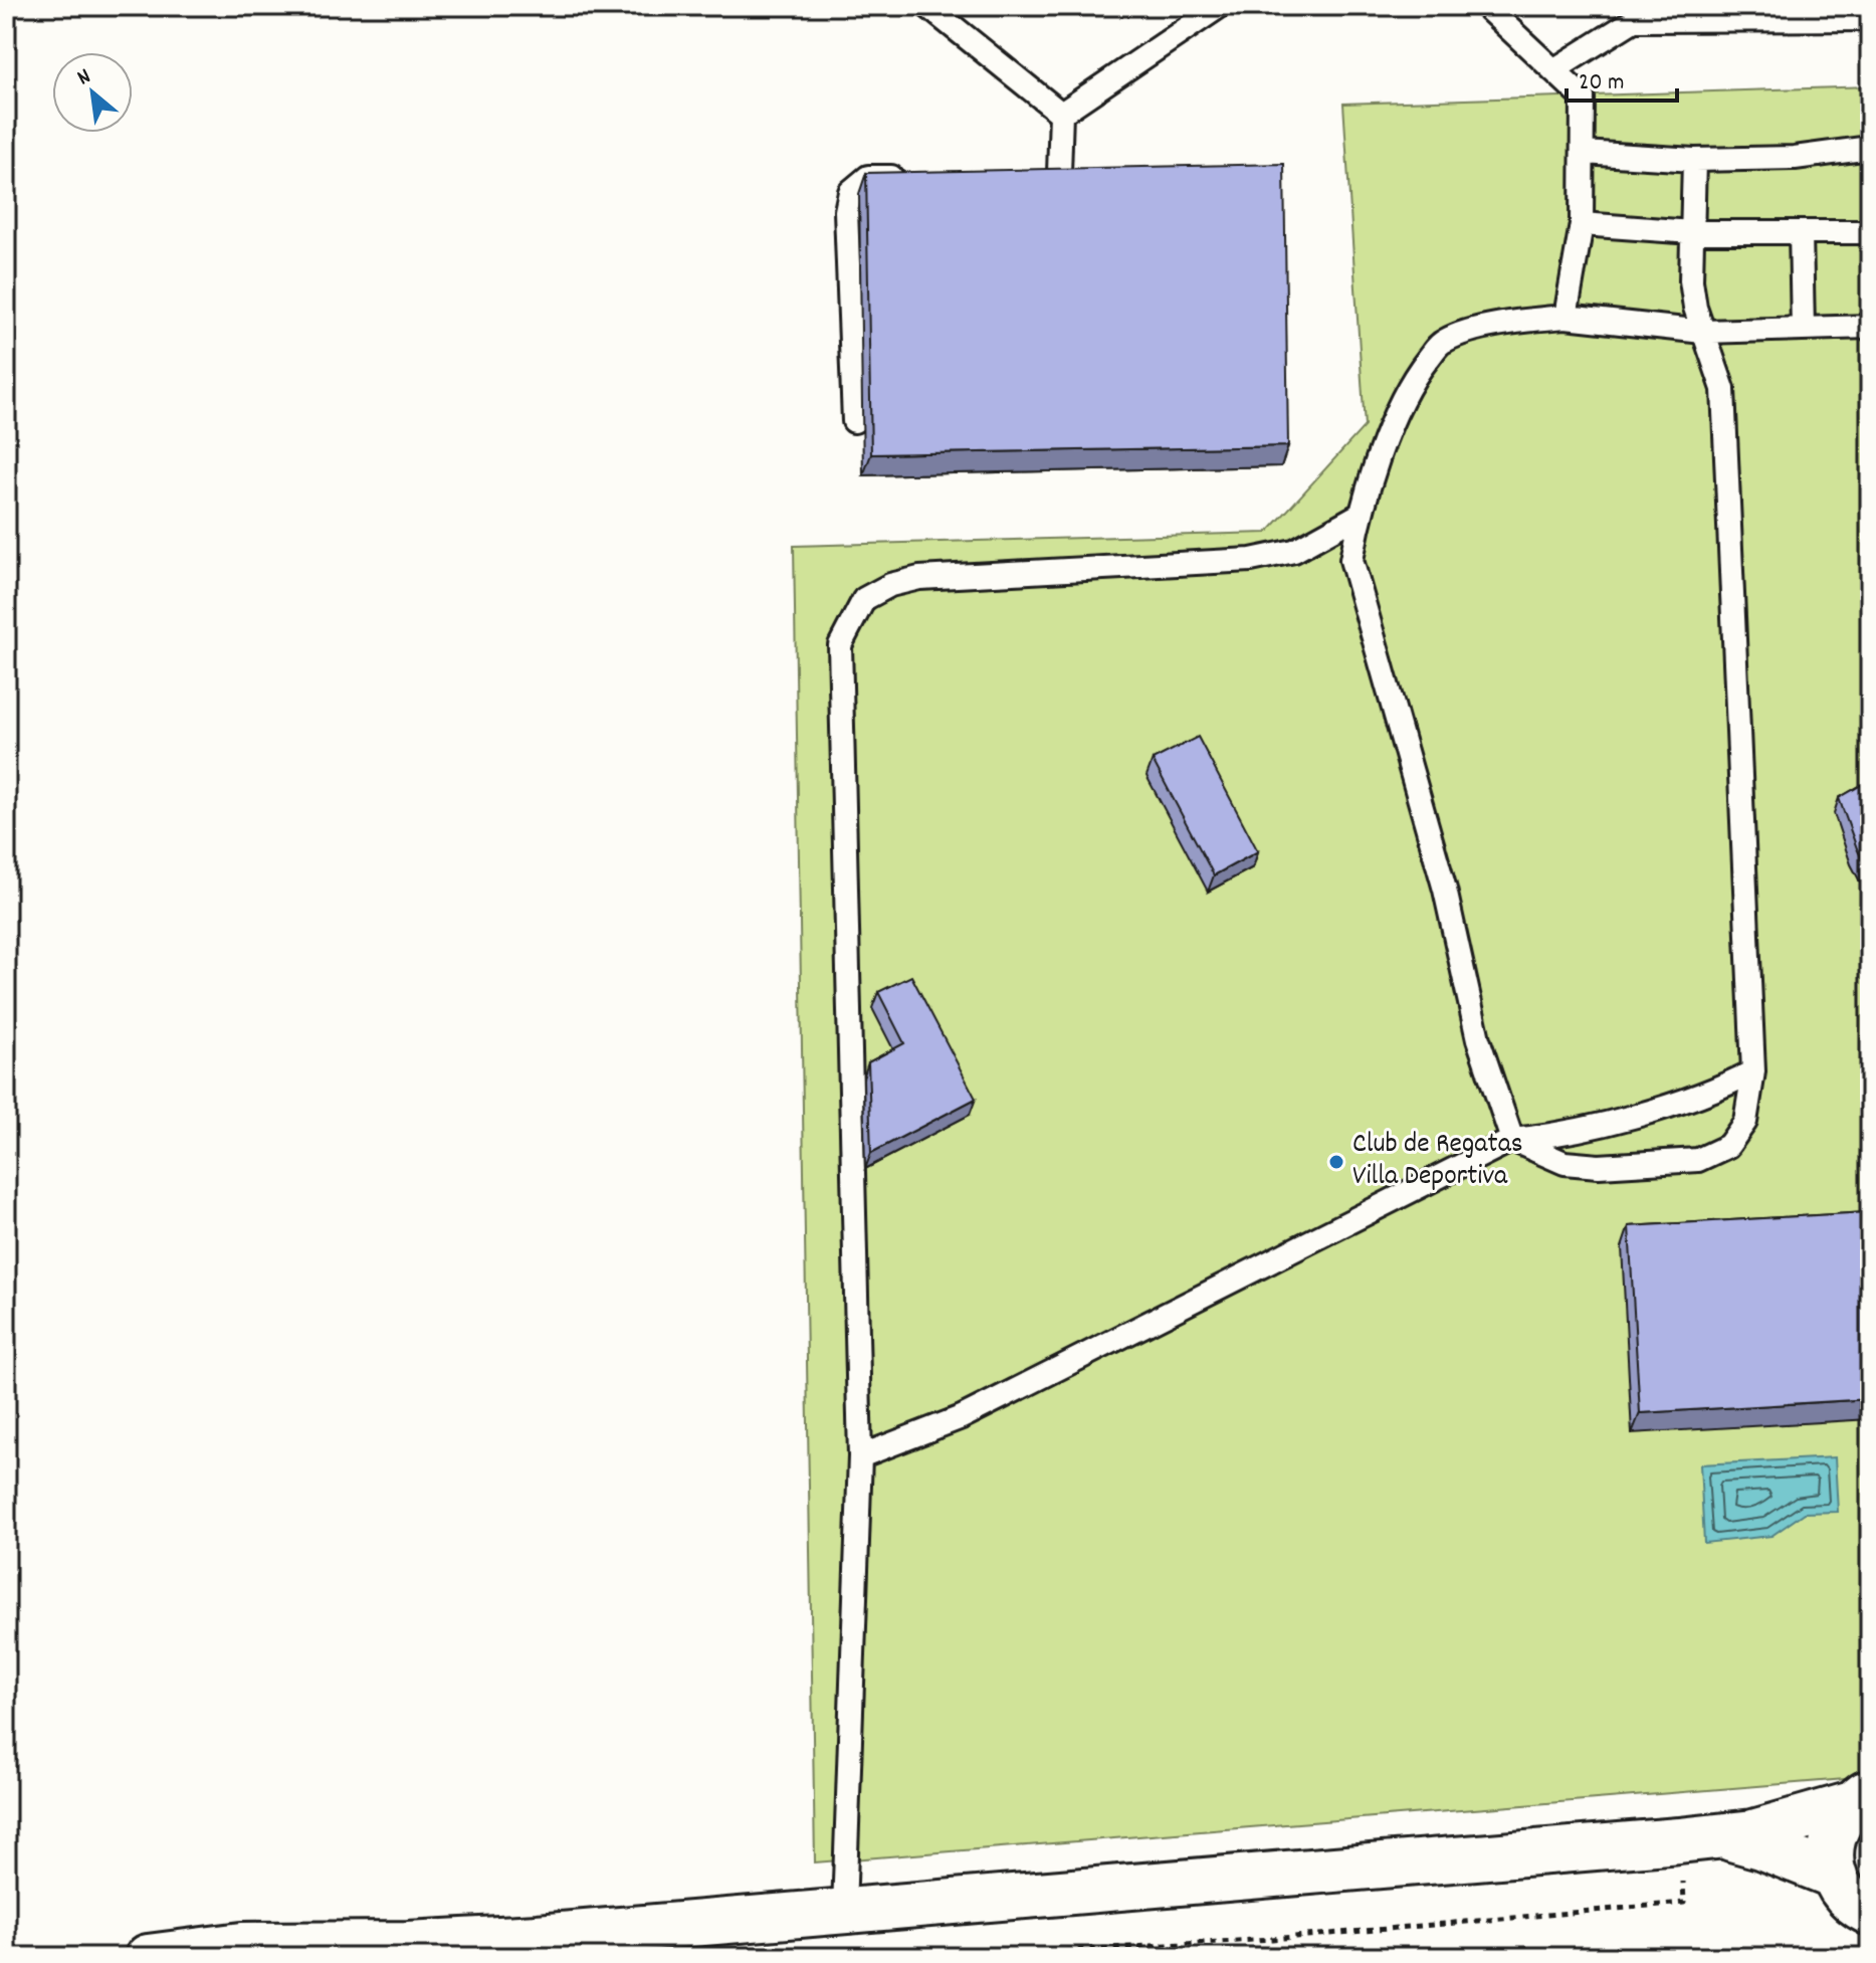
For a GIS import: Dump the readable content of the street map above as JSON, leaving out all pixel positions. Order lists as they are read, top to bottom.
{
  "places": ["Club de Regatas Villa Deportiva"],
  "scale_bar": "20 m",
  "north": "top left"
}
